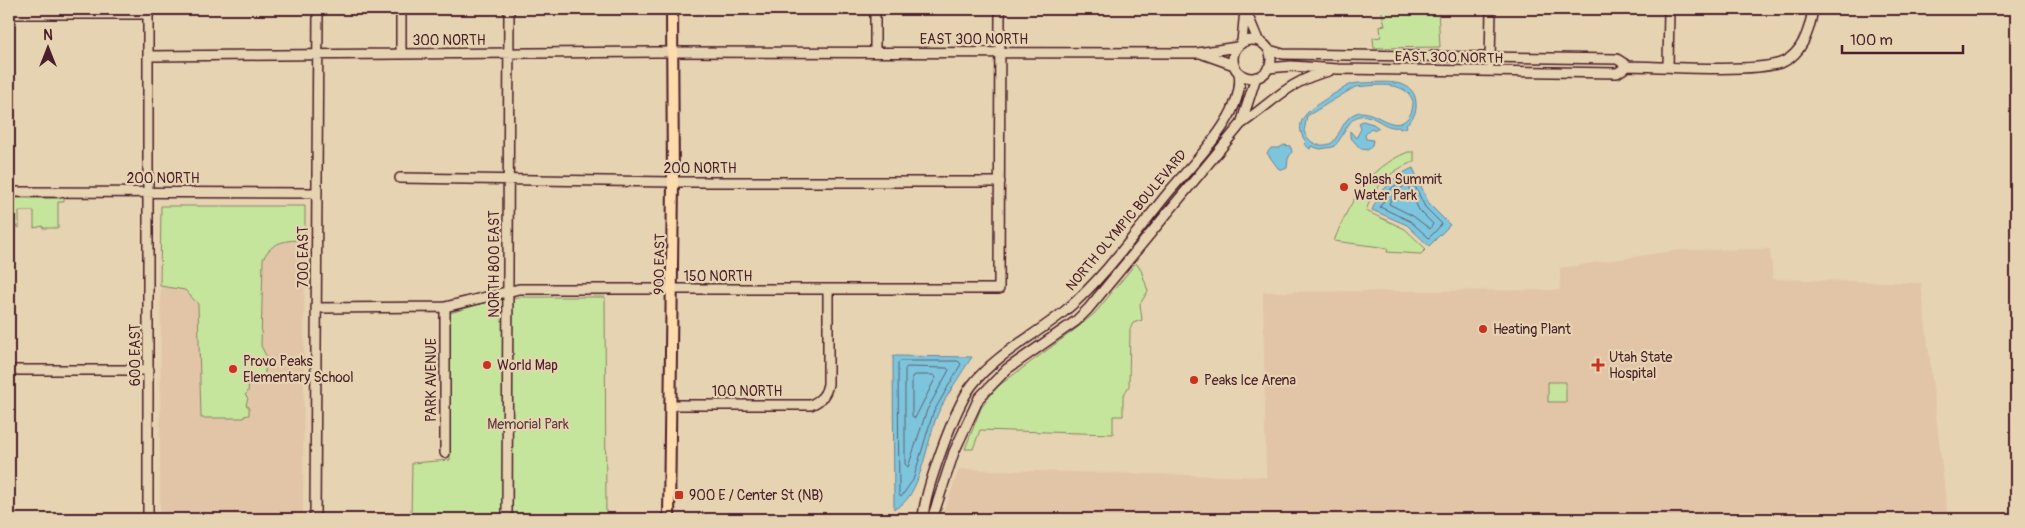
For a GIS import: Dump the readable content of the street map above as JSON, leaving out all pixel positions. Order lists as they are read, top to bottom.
{
  "streets": {
    "main road": ["900 EAST"],
    "street": [
      "EAST 300 NORTH",
      "300 NORTH",
      "200 NORTH",
      "NORTH OLYMPIC BOULEVARD",
      "700 EAST",
      "NORTH 800 EAST",
      "150 NORTH",
      "600 EAST",
      "PARK AVENUE",
      "100 NORTH"
    ]
  },
  "crossings": [
    ["EAST 300 NORTH", "300 NORTH"],
    ["EAST 300 NORTH", "NORTH OLYMPIC BOULEVARD"],
    ["300 NORTH", "700 EAST"],
    ["300 NORTH", "NORTH 800 EAST"],
    ["300 NORTH", "900 EAST"],
    ["300 NORTH", "600 EAST"],
    ["200 NORTH", "700 EAST"],
    ["200 NORTH", "NORTH 800 EAST"],
    ["200 NORTH", "900 EAST"],
    ["200 NORTH", "150 NORTH"],
    ["200 NORTH", "600 EAST"],
    ["700 EAST", "150 NORTH"],
    ["NORTH 800 EAST", "150 NORTH"],
    ["900 EAST", "150 NORTH"],
    ["900 EAST", "100 NORTH"],
    ["150 NORTH", "PARK AVENUE"],
    ["150 NORTH", "100 NORTH"]
  ],
  "parks": ["Memorial Park"],
  "places": {
    "other": [
      "Splash Summit Water Park",
      "Heating Plant",
      "World Map",
      "Provo Peaks Elementary School",
      "Peaks Ice Arena"
    ],
    "health": ["Utah State Hospital"],
    "transit": ["900 E / Center St (NB)"]
  },
  "scale_bar": "100 m",
  "north": "top"
}
